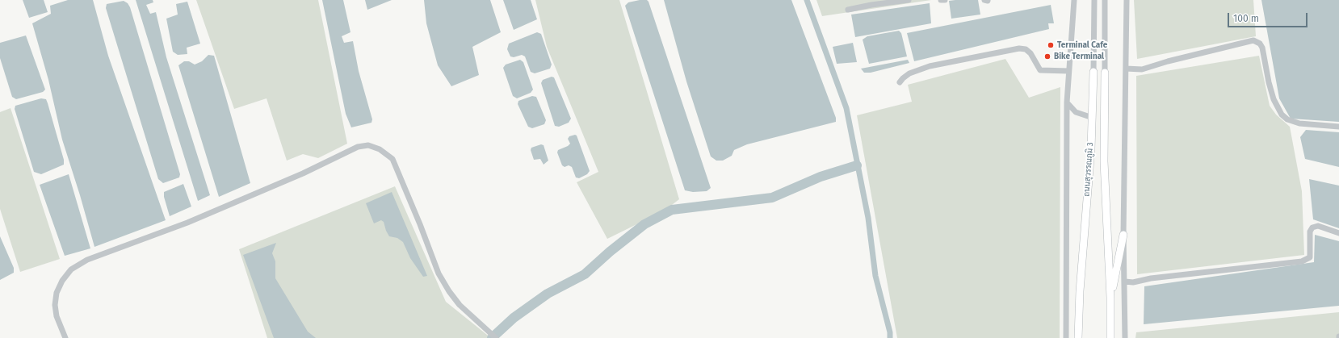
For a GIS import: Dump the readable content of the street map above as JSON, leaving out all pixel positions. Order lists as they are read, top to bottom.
{
  "streets": {
    "main road": ["ถนนสุวรรณภูมิ 3"]
  },
  "places": ["Terminal Cafe", "Bike Terminal"],
  "scale_bar": "100 m"
}
